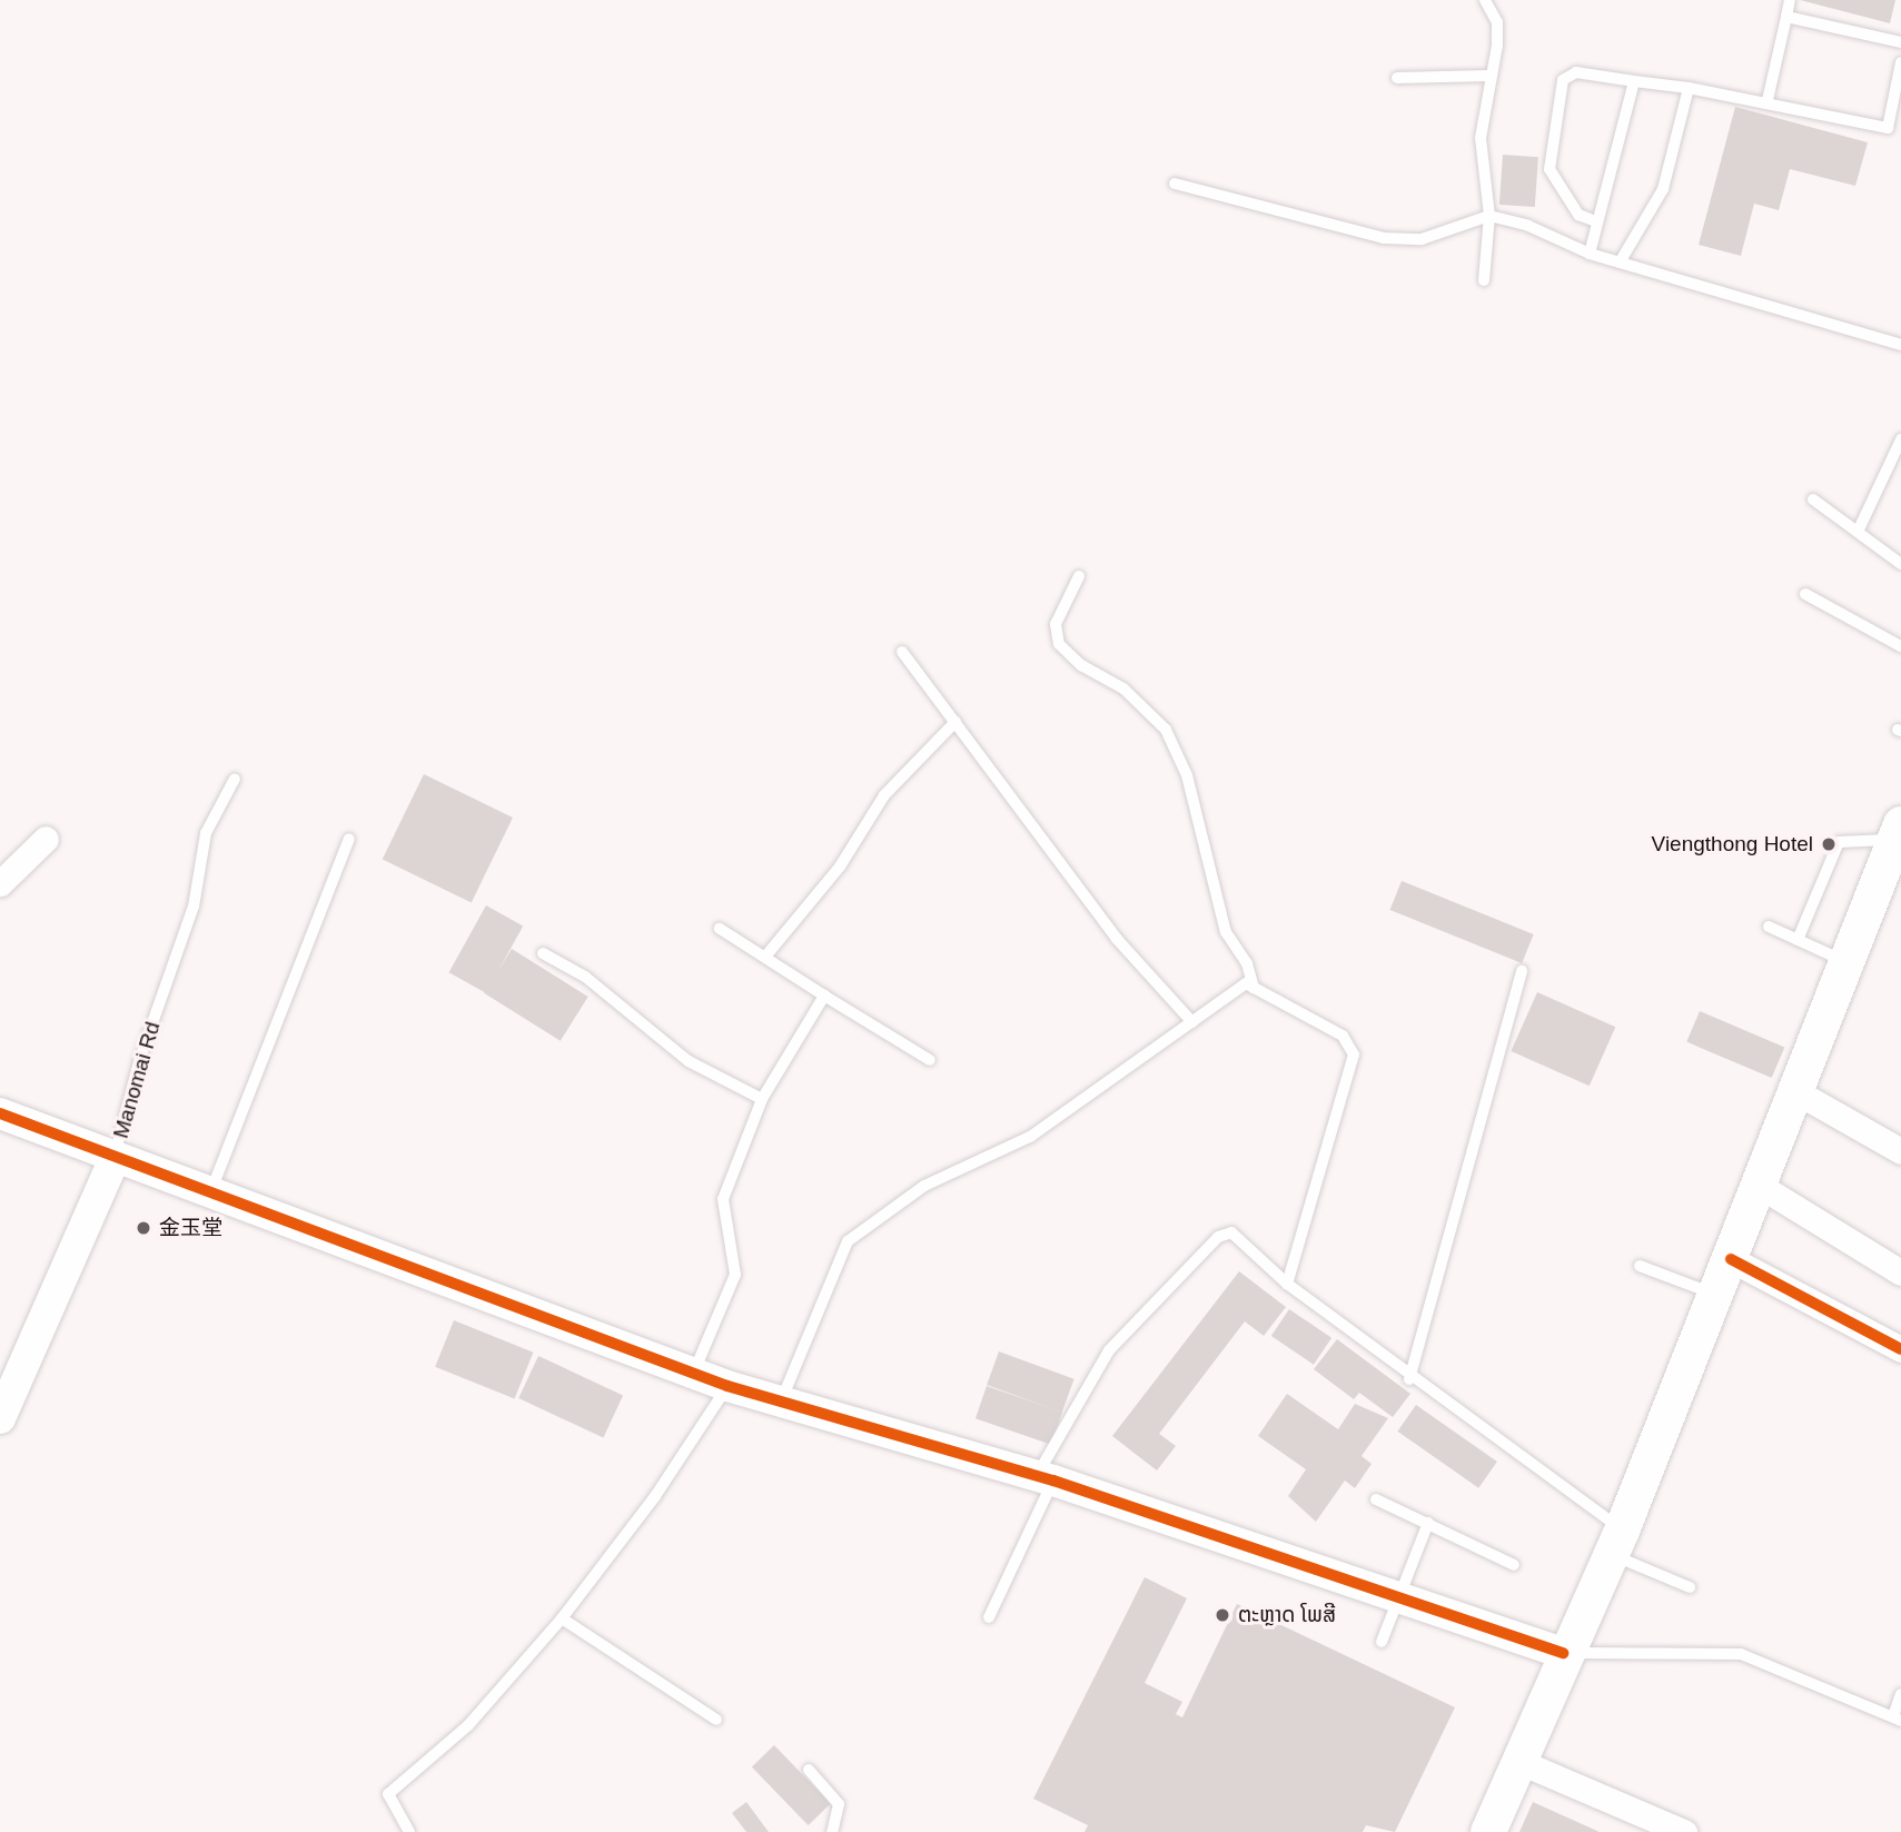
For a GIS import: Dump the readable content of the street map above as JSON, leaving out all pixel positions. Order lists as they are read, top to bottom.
{
  "streets": {
    "street": ["Manomai Rd"]
  },
  "places": ["Viengthong Hotel", "金玉堂", "ຕະຫຼາດ ໂພສີ"]
}
